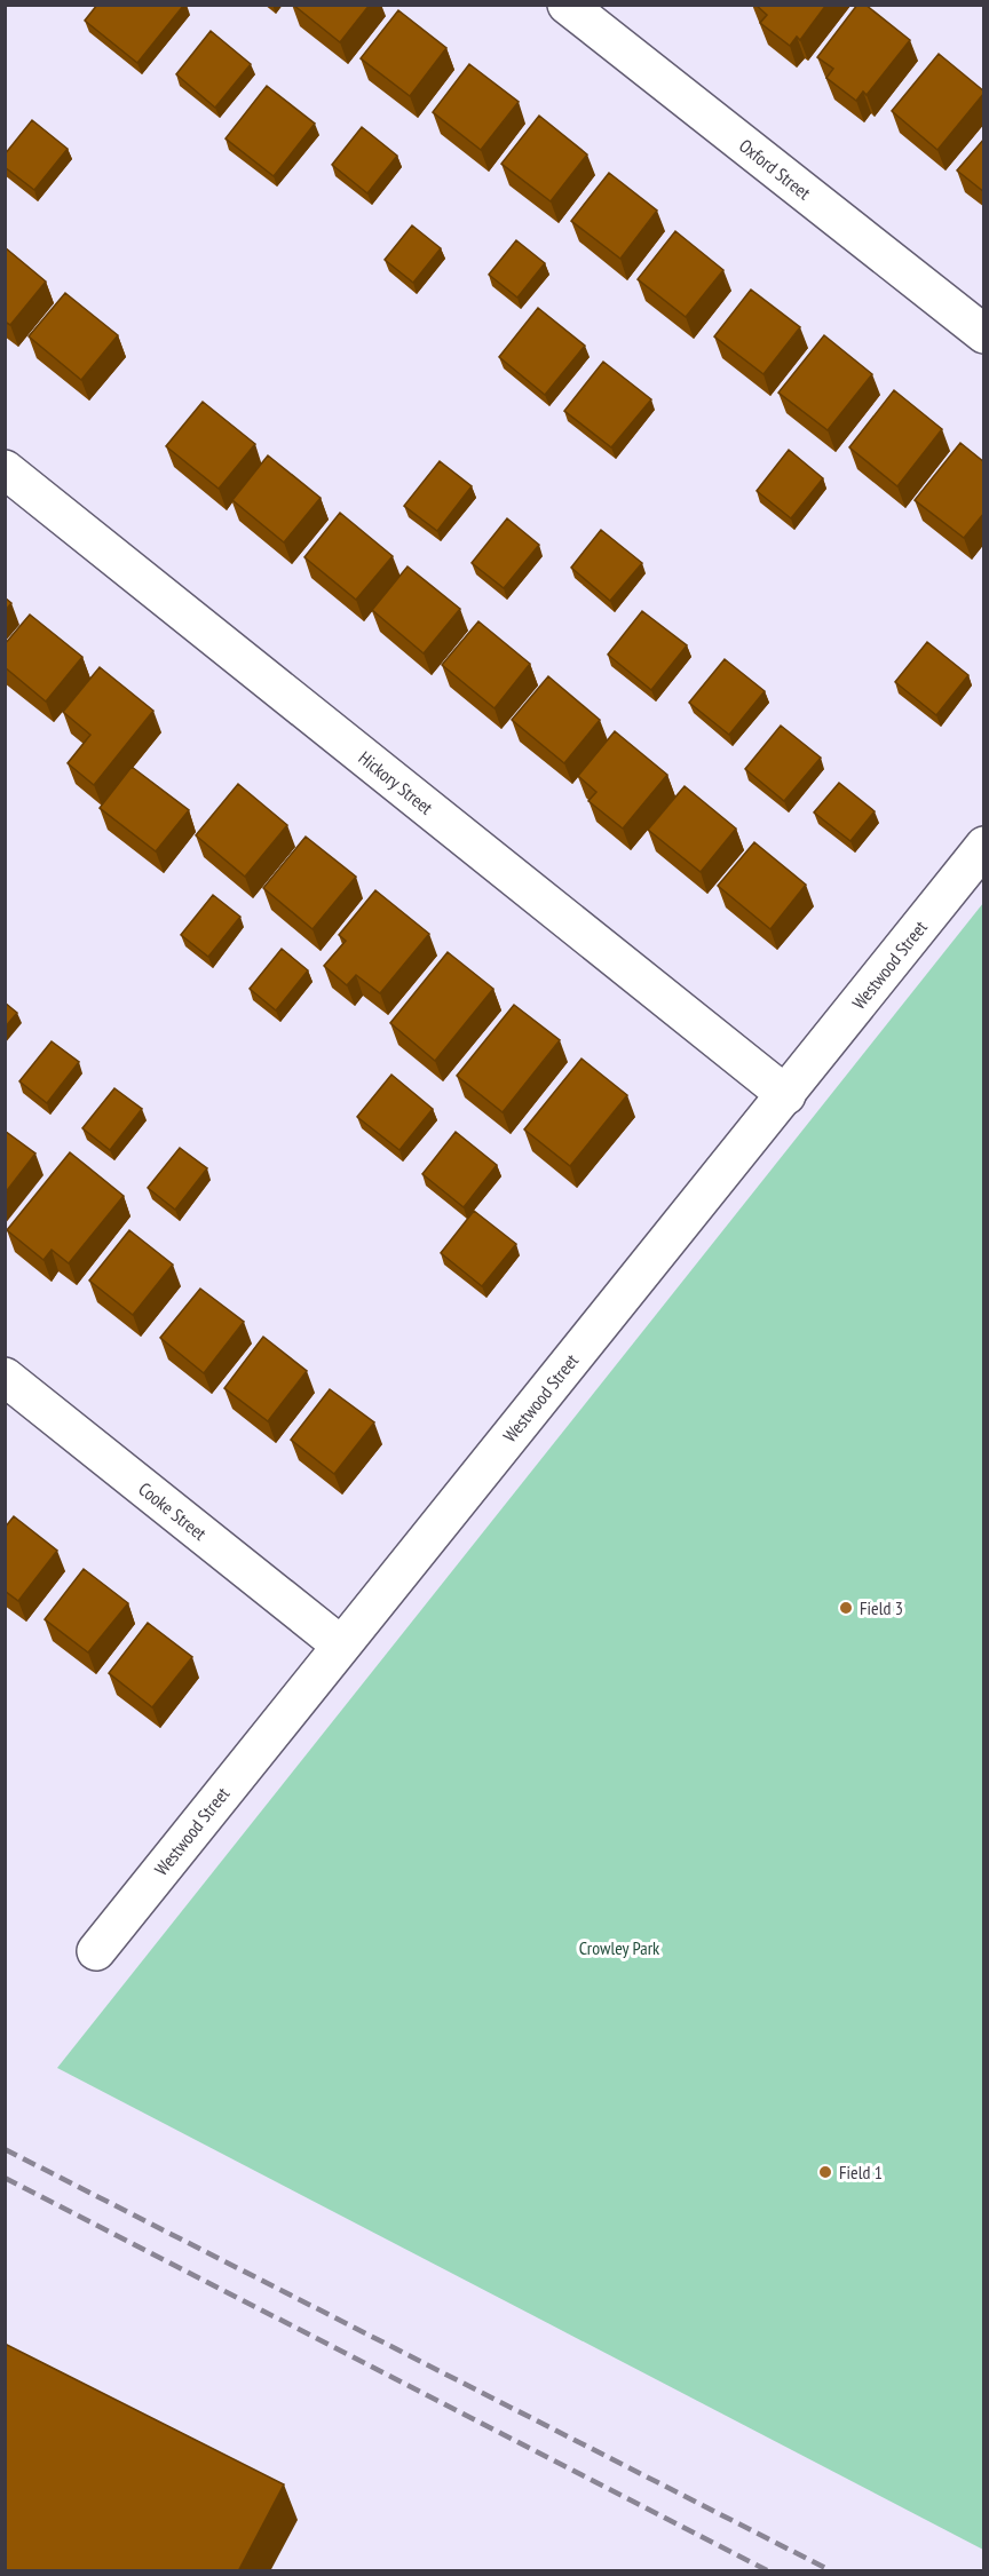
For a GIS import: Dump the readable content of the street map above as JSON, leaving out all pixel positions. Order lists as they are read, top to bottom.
{
  "streets": {
    "street": [
      "Oxford Street",
      "Hickory Street",
      "Westwood Street",
      "Cooke Street"
    ]
  },
  "crossings": [
    ["Hickory Street", "Westwood Street"],
    ["Westwood Street", "Cooke Street"]
  ],
  "parks": ["Crowley Park"],
  "places": ["Field 3", "Field 1"]
}
